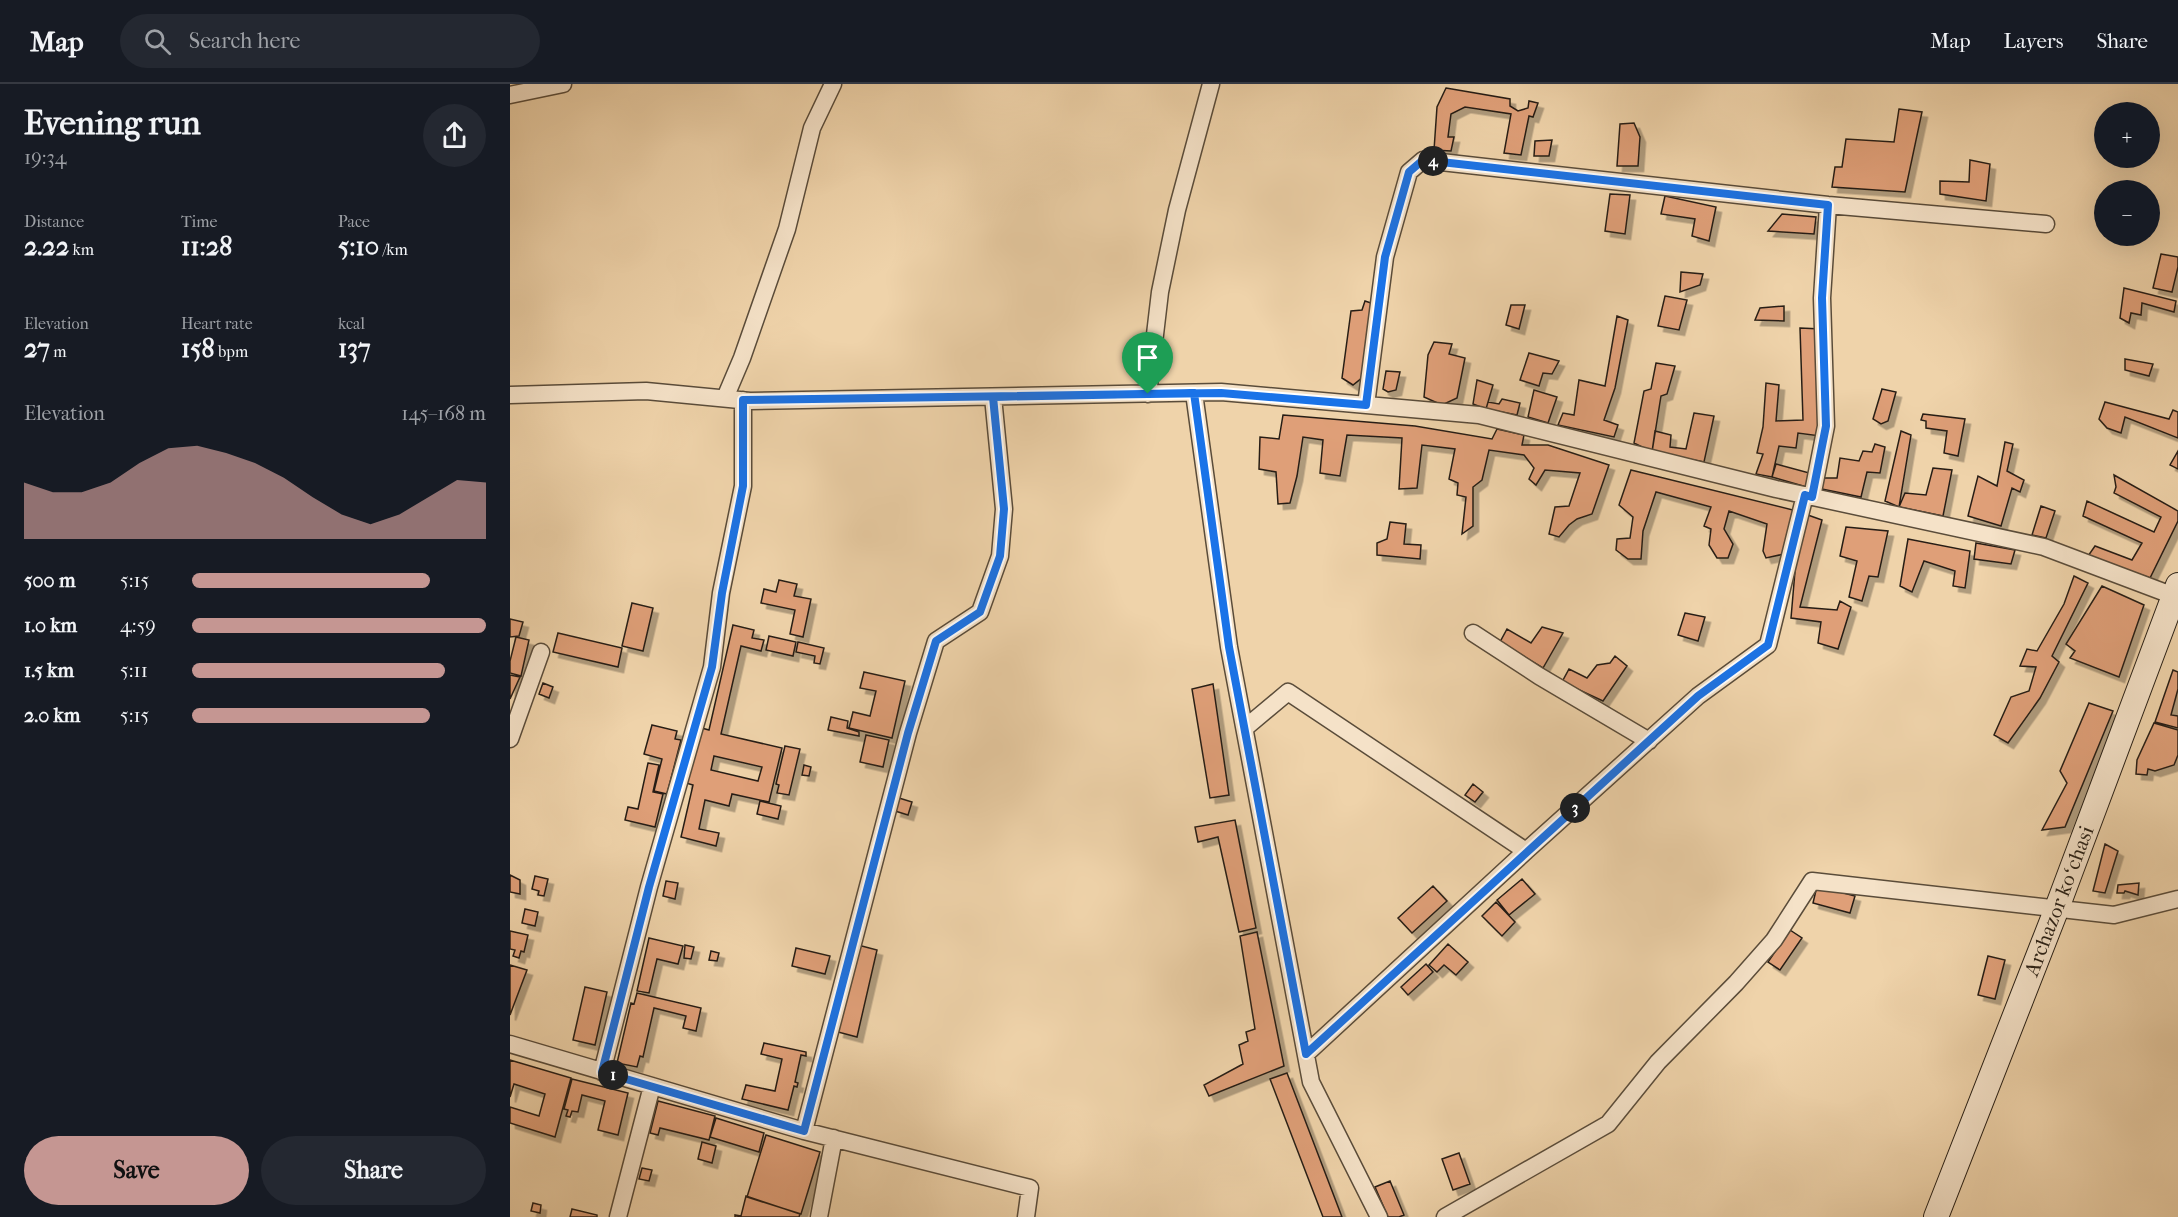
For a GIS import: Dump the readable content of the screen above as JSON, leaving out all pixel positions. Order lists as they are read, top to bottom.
{
  "streets": {
    "street": ["Archazor koʻchasi"]
  },
  "page": {
    "header": "Map",
    "search": "Search here",
    "nav": ["Map", "Layers", "Share"],
    "heading": ["Evening run", "19:34"],
    "map_buttons": ["+", "−"],
    "pins": ["4", "3", "1"],
    "stats": [
      ["Distance", "2.22 km"],
      ["Time", "11:28"],
      ["Pace", "5:10 /km"],
      ["Elevation", "27 m"],
      ["Heart rate", "158 bpm"],
      ["kcal", "137"]
    ],
    "chart": ["Elevation", "145–168 m"],
    "list": [
      {
        "name": "500 m",
        "note": "5:15"
      },
      {
        "name": "1.0 km",
        "note": "4:59"
      },
      {
        "name": "1.5 km",
        "note": "5:11"
      },
      {
        "name": "2.0 km",
        "note": "5:15"
      }
    ],
    "buttons": ["Save", "Share"]
  }
}
